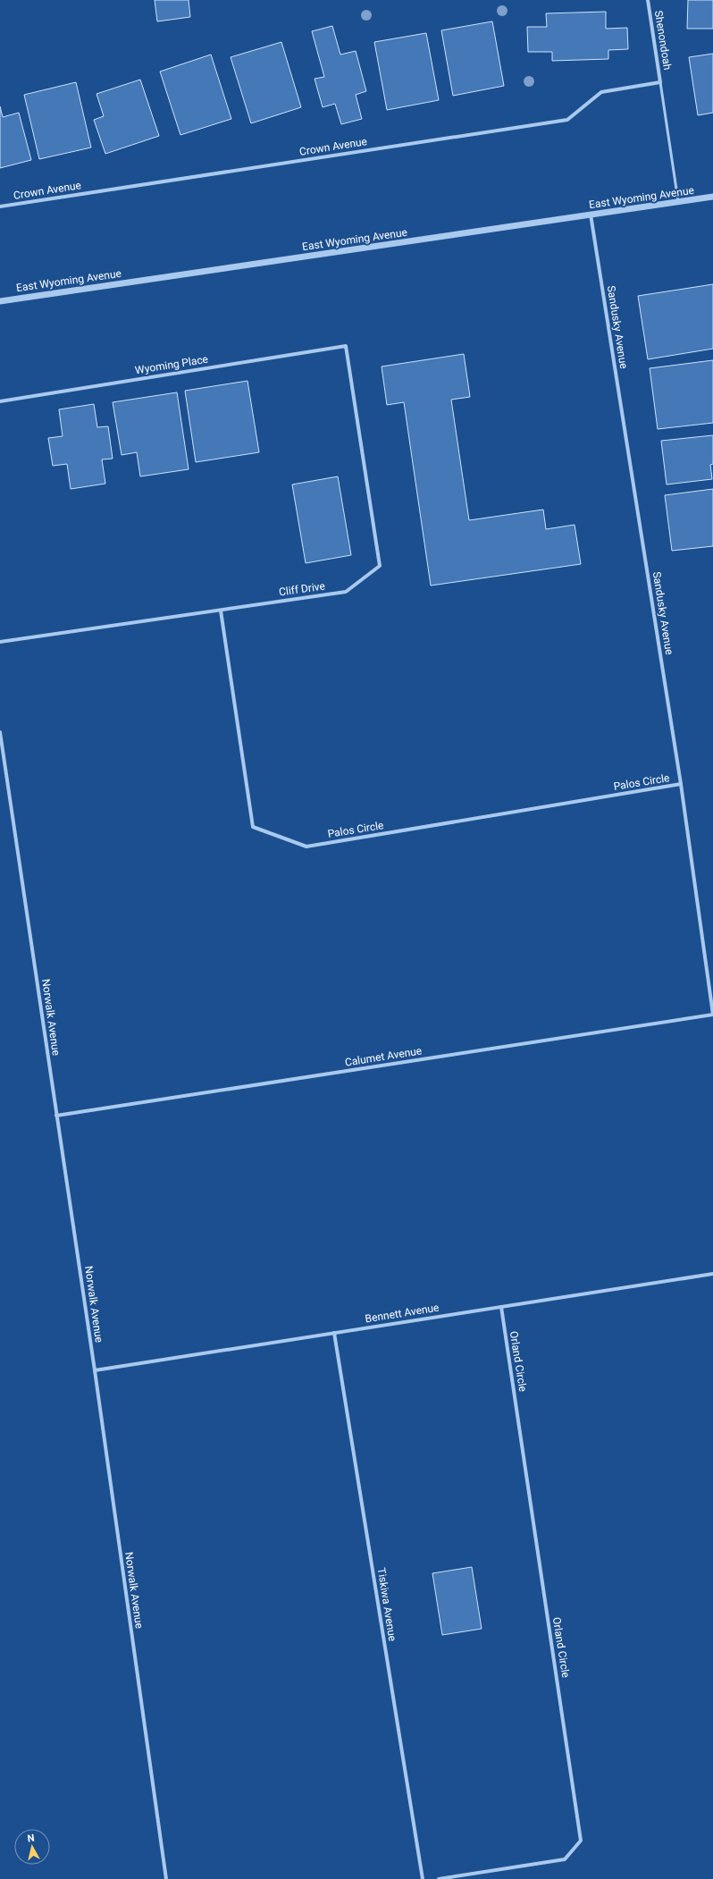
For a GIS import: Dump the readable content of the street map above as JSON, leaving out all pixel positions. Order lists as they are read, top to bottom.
{
  "streets": {
    "street": [
      "Shenondoah",
      "Crown Avenue",
      "East Wyoming Avenue",
      "Sandusky Avenue",
      "Wyoming Place",
      "Cliff Drive",
      "Palos Circle",
      "Norwalk Avenue",
      "Calumet Avenue",
      "Bennett Avenue",
      "Orland Circle",
      "Tiskiwa Avenue"
    ]
  },
  "crossings": [
    ["Shenondoah", "Crown Avenue"],
    ["East Wyoming Avenue", "Sandusky Avenue"],
    ["Sandusky Avenue", "Palos Circle"],
    ["Sandusky Avenue", "Calumet Avenue"],
    ["Wyoming Place", "Cliff Drive"],
    ["Cliff Drive", "Palos Circle"],
    ["Norwalk Avenue", "Calumet Avenue"],
    ["Norwalk Avenue", "Bennett Avenue"],
    ["Bennett Avenue", "Orland Circle"],
    ["Bennett Avenue", "Tiskiwa Avenue"]
  ],
  "north": "top"
}
